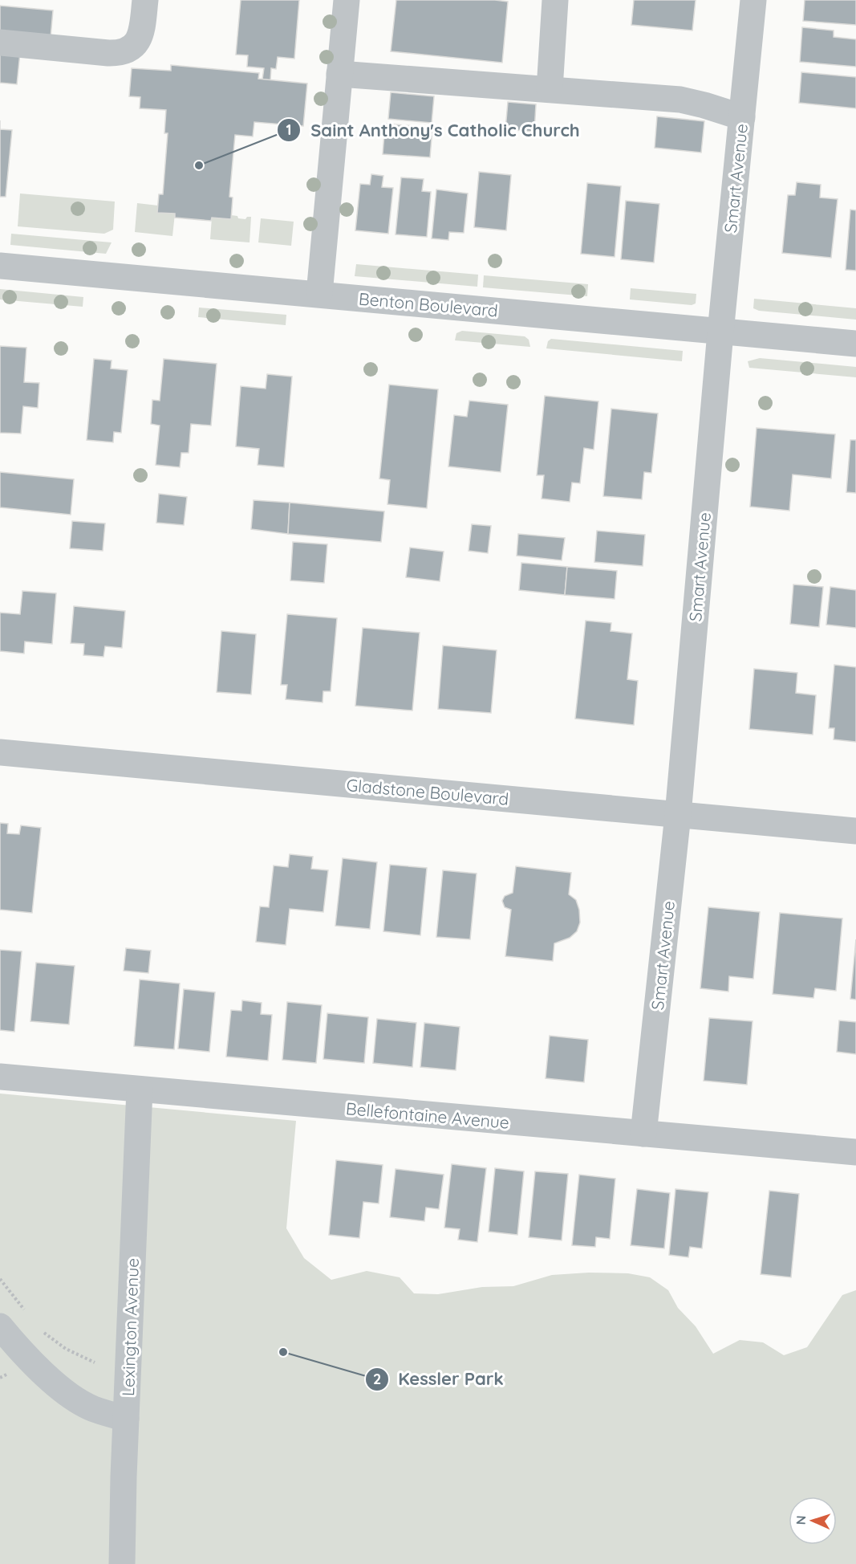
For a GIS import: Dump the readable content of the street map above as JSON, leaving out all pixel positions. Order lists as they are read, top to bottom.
{
  "streets": {
    "street": [
      "Smart Avenue",
      "Benton Boulevard",
      "Gladstone Boulevard",
      "Bellefontaine Avenue",
      "Lexington Avenue"
    ]
  },
  "crossings": [
    ["Smart Avenue", "Benton Boulevard"],
    ["Smart Avenue", "Gladstone Boulevard"],
    ["Smart Avenue", "Bellefontaine Avenue"],
    ["Bellefontaine Avenue", "Lexington Avenue"]
  ],
  "places": ["Saint Anthony's Catholic Church", "Kessler Park"],
  "north": "left"
}
